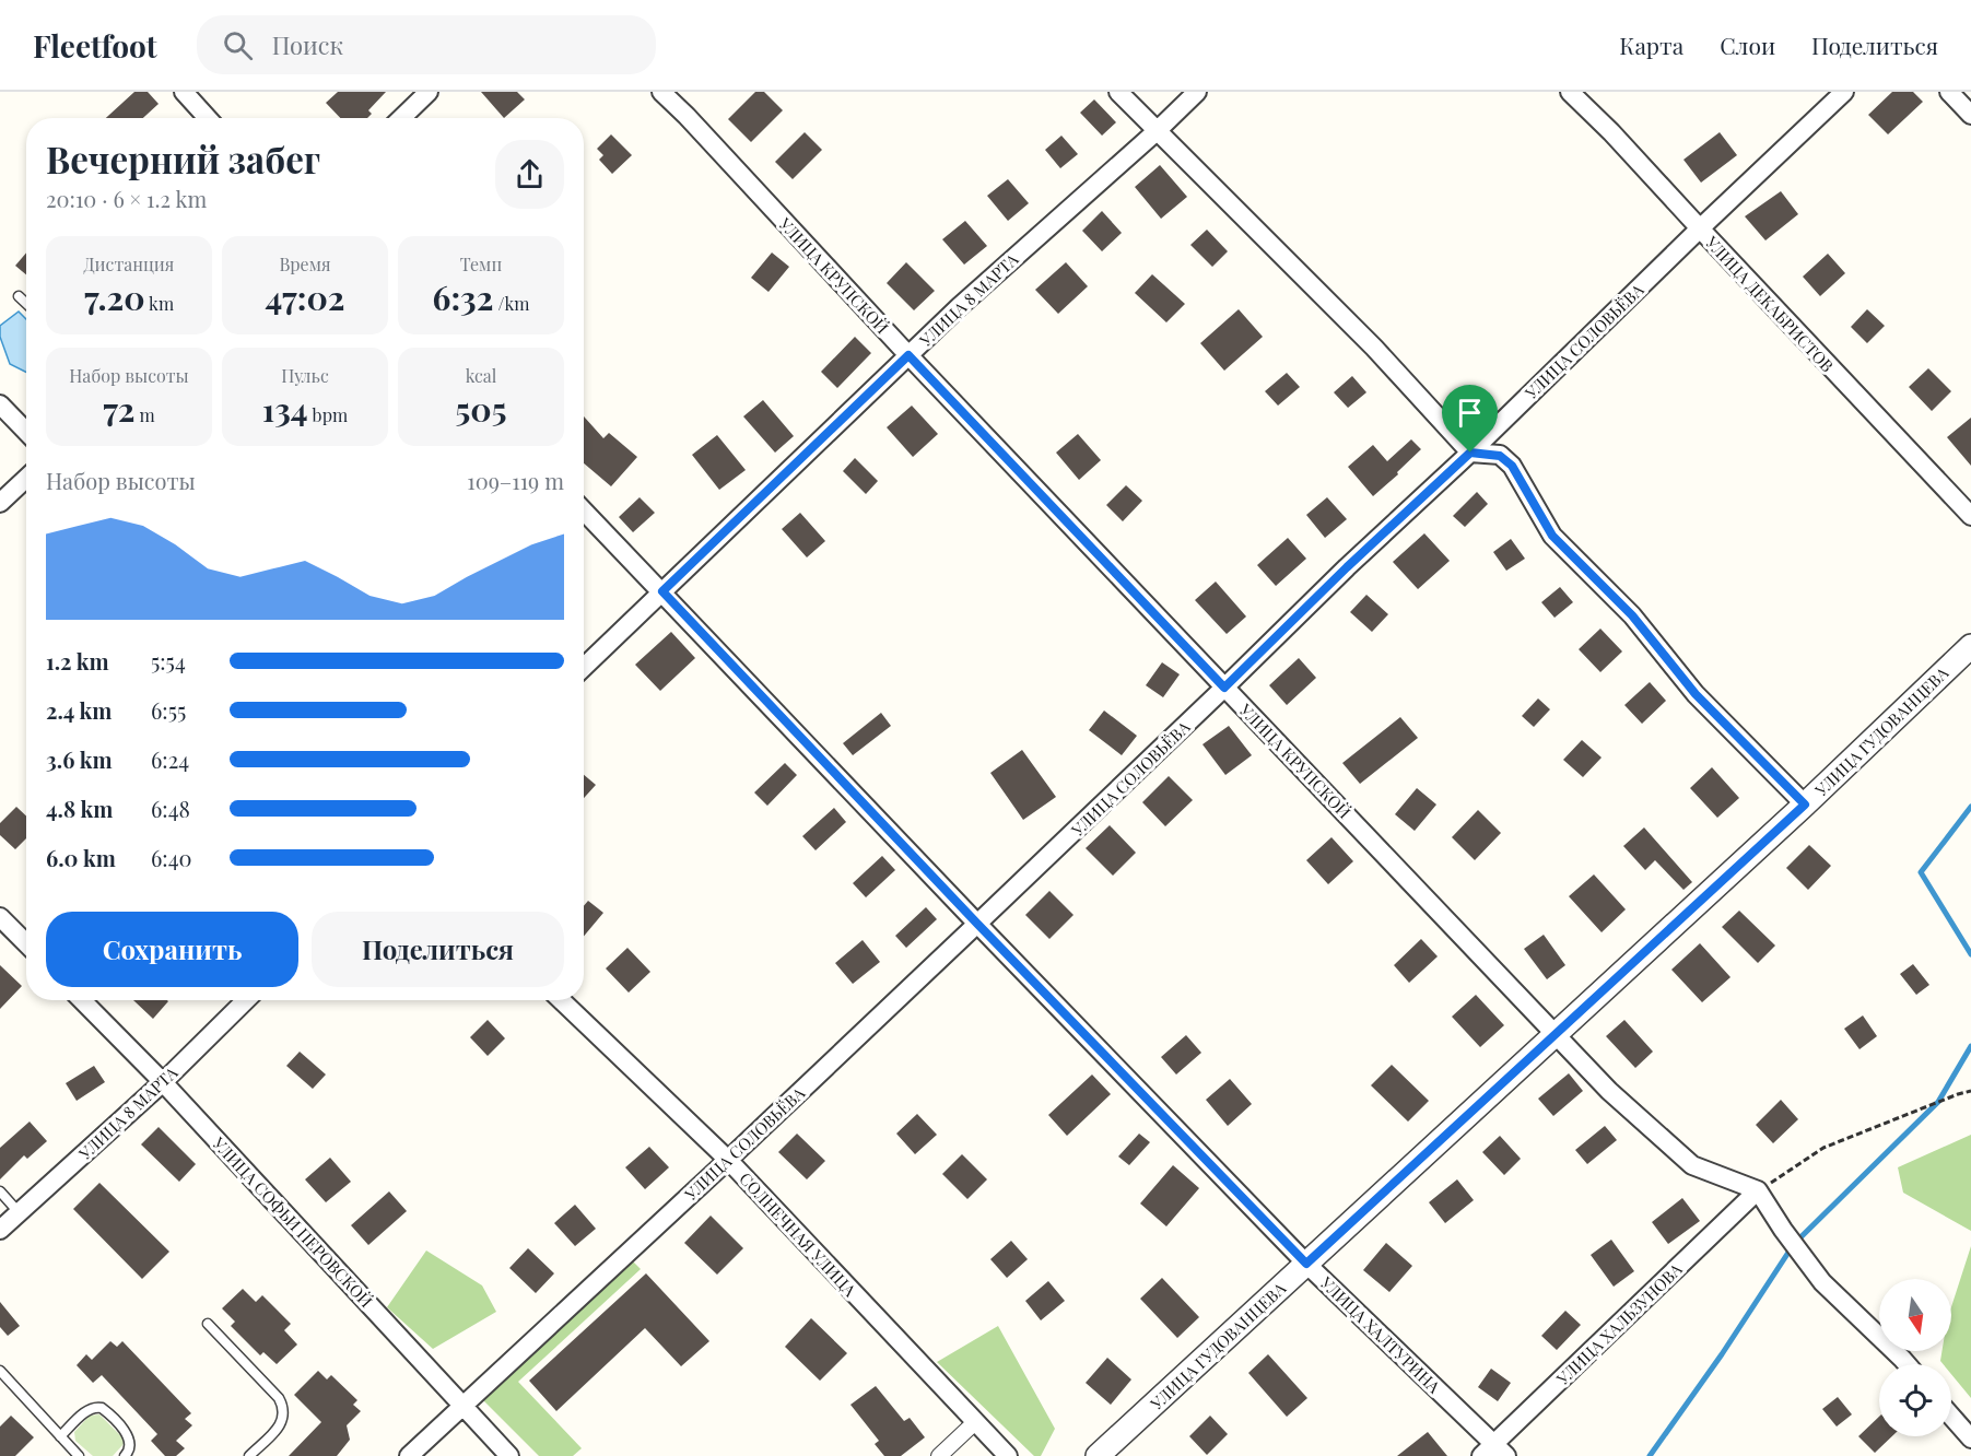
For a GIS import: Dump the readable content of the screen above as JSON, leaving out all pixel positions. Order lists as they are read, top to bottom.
{
  "streets": {
    "street": [
      "УЛИЦА КРУПСКОЙ",
      "УЛИЦА 8 МАРТА",
      "УЛИЦА ДЕКАБРИСТОВ",
      "УЛИЦА СОЛОВЬЁВА",
      "УЛИЦА ГУДОВАНЦЕВА",
      "УЛИЦА СОФЬИ ПЕРОВСКОЙ",
      "СОЛНЕЧНАЯ УЛИЦА",
      "УЛИЦА ХАЛЬЗУНОВА",
      "УЛИЦА ХАЛТУРИНА"
    ]
  },
  "crossings": [
    ["УЛИЦА КРУПСКОЙ", "УЛИЦА 8 МАРТА"],
    ["УЛИЦА КРУПСКОЙ", "УЛИЦА СОЛОВЬЁВА"],
    ["УЛИЦА КРУПСКОЙ", "УЛИЦА ГУДОВАНЦЕВА"],
    ["УЛИЦА КРУПСКОЙ", "УЛИЦА ХАЛЬЗУНОВА"],
    ["УЛИЦА 8 МАРТА", "УЛИЦА СОФЬИ ПЕРОВСКОЙ"],
    ["УЛИЦА 8 МАРТА", "УЛИЦА ХАЛТУРИНА"],
    ["УЛИЦА ДЕКАБРИСТОВ", "УЛИЦА СОЛОВЬЁВА"],
    ["УЛИЦА СОЛОВЬЁВА", "УЛИЦА СОФЬИ ПЕРОВСКОЙ"],
    ["УЛИЦА СОЛОВЬЁВА", "СОЛНЕЧНАЯ УЛИЦА"],
    ["УЛИЦА СОЛОВЬЁВА", "УЛИЦА ХАЛТУРИНА"],
    ["УЛИЦА ГУДОВАНЦЕВА", "УЛИЦА ХАЛТУРИНА"],
    ["УЛИЦА ХАЛЬЗУНОВА", "УЛИЦА ХАЛТУРИНА"]
  ],
  "north": "bottom",
  "page": {
    "header": "Fleetfoot",
    "search": "Поиск",
    "nav": ["Карта", "Слои", "Поделиться"],
    "heading": ["Вечерний забег", "20:10 · 6 × 1.2 km"],
    "stats": [
      ["Дистанция", "7.20 km"],
      ["Время", "47:02"],
      ["Темп", "6:32 /km"],
      ["Набор высоты", "72 m"],
      ["Пульс", "134 bpm"],
      ["kcal", "505"]
    ],
    "chart": ["Набор высоты", "109–119 m"],
    "list": [
      {
        "name": "1.2 km",
        "note": "5:54"
      },
      {
        "name": "2.4 km",
        "note": "6:55"
      },
      {
        "name": "3.6 km",
        "note": "6:24"
      },
      {
        "name": "4.8 km",
        "note": "6:48"
      },
      {
        "name": "6.0 km",
        "note": "6:40"
      }
    ],
    "buttons": ["Сохранить", "Поделиться"]
  }
}
